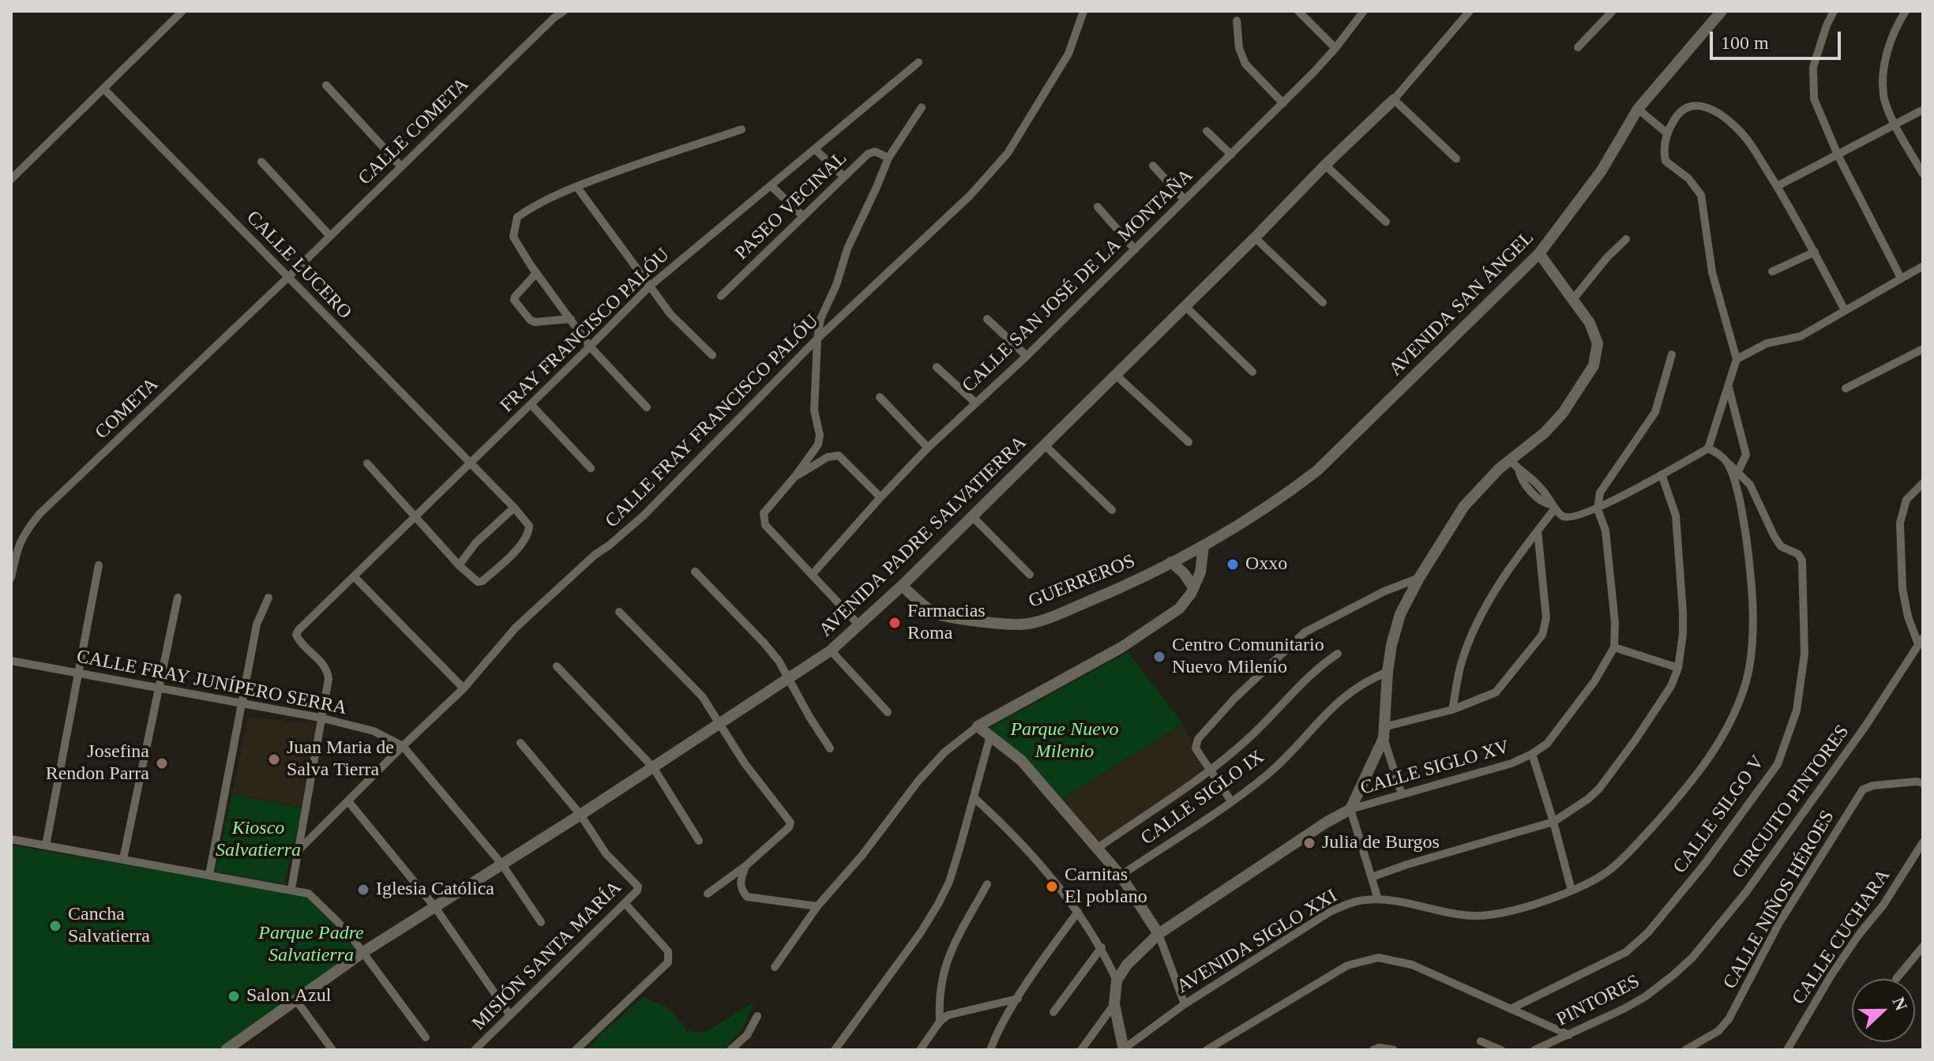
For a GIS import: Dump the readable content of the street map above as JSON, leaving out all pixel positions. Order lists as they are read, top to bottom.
{
  "streets": {
    "street": [
      "CALLE COMETA",
      "PASEO VECINAL",
      "CALLE LUCERO",
      "CALLE SAN JOSÉ DE LA MONTAÑA",
      "AVENIDA SAN ÁNGEL",
      "FRAY FRANCISCO PALÓU",
      "COMETA",
      "CALLE FRAY FRANCISCO PALÓU",
      "AVENIDA PADRE SALVATIERRA",
      "GUERREROS",
      "CALLE FRAY JUNÍPERO SERRA",
      "CALLE SIGLO XV",
      "CALLE SIGLO IX",
      "CIRCUITO PINTORES",
      "CALLE SILGO V",
      "CALLE NIÑOS HÉROES",
      "CALLE CUCHARA",
      "AVENIDA SIGLO XXI",
      "MISIÓN SANTA MARÍA",
      "PINTORES"
    ]
  },
  "crossings": [
    ["CALLE COMETA", "CALLE LUCERO"],
    ["CALLE COMETA", "COMETA"],
    ["CALLE LUCERO", "FRAY FRANCISCO PALÓU"],
    ["CALLE LUCERO", "COMETA"],
    ["AVENIDA SAN ÁNGEL", "GUERREROS"],
    ["FRAY FRANCISCO PALÓU", "CALLE FRAY JUNÍPERO SERRA"],
    ["CALLE FRAY FRANCISCO PALÓU", "CALLE FRAY JUNÍPERO SERRA"],
    ["AVENIDA PADRE SALVATIERRA", "GUERREROS"],
    ["AVENIDA PADRE SALVATIERRA", "MISIÓN SANTA MARÍA"],
    ["CIRCUITO PINTORES", "PINTORES"],
    ["CALLE SILGO V", "AVENIDA SIGLO XXI"]
  ],
  "parks": ["Parque Nuevo Milenio", "Kiosco Salvatierra", "Parque Padre Salvatierra"],
  "places": [
    "Oxxo",
    "Farmacias Roma",
    "Centro Comunitario Nuevo Milenio",
    "Juan Maria de Salva Tierra",
    "Josefina Rendon Parra",
    "Julia de Burgos",
    "Carnitas El poblano",
    "Iglesia Católica",
    "Cancha Salvatierra",
    "Salon Azul"
  ],
  "scale_bar": "100 m",
  "north": "right"
}
